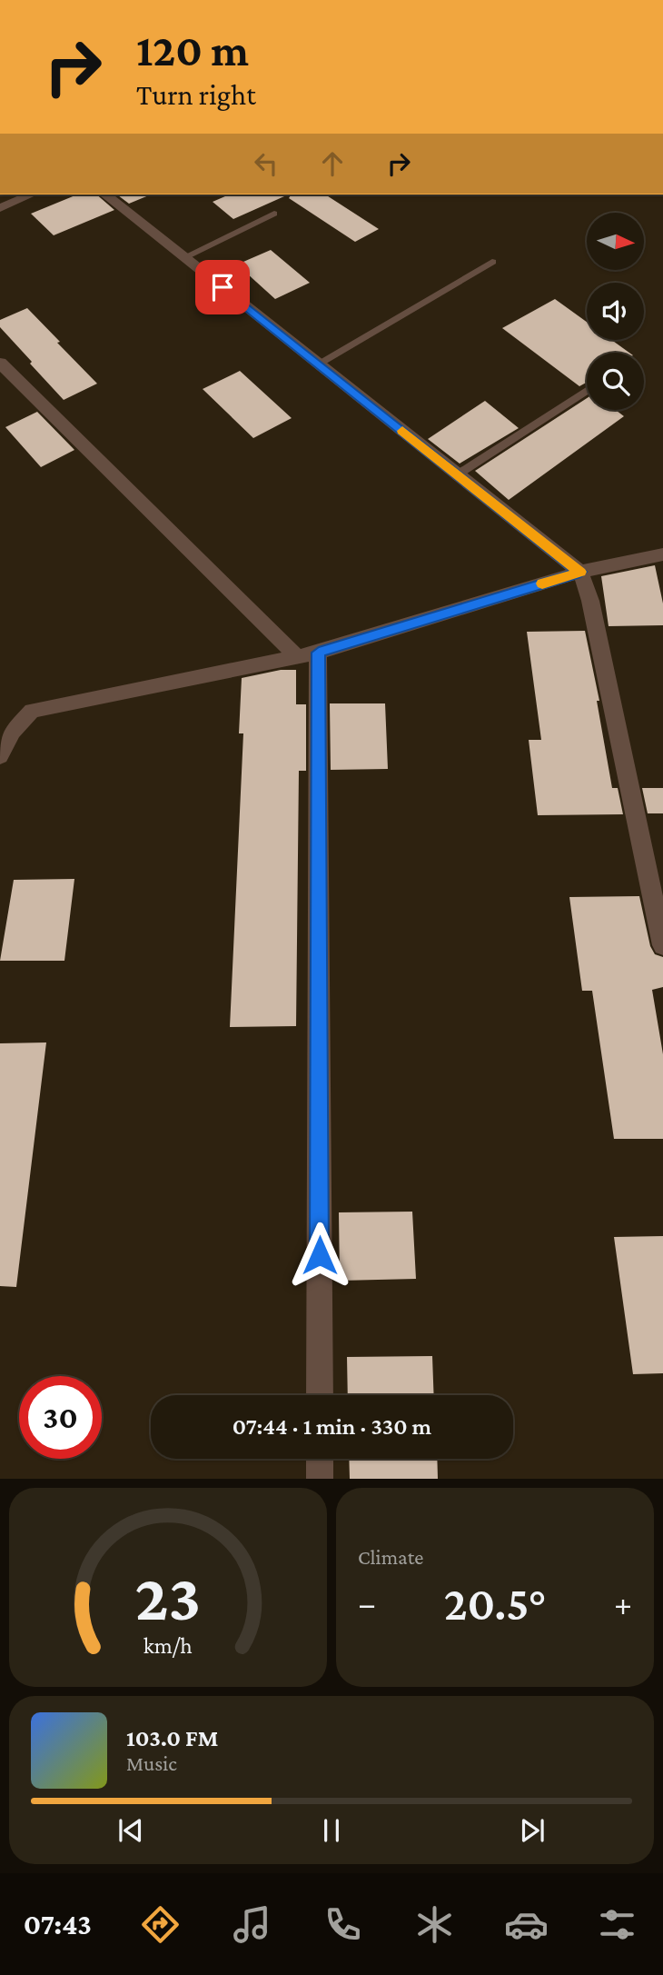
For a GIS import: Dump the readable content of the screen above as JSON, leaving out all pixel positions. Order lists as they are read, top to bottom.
{
  "north": "right",
  "page": {
    "turn": ["120 m", "Turn right"],
    "limit": "30",
    "trip": "07:44 · 1 min · 330 m",
    "tile": "Climate",
    "heat": ["−", "20.5°", "+"],
    "song": ["103.0 FM", "Music"],
    "tabs": "07:43",
    "gauge": ["23", "km/h"]
  }
}
